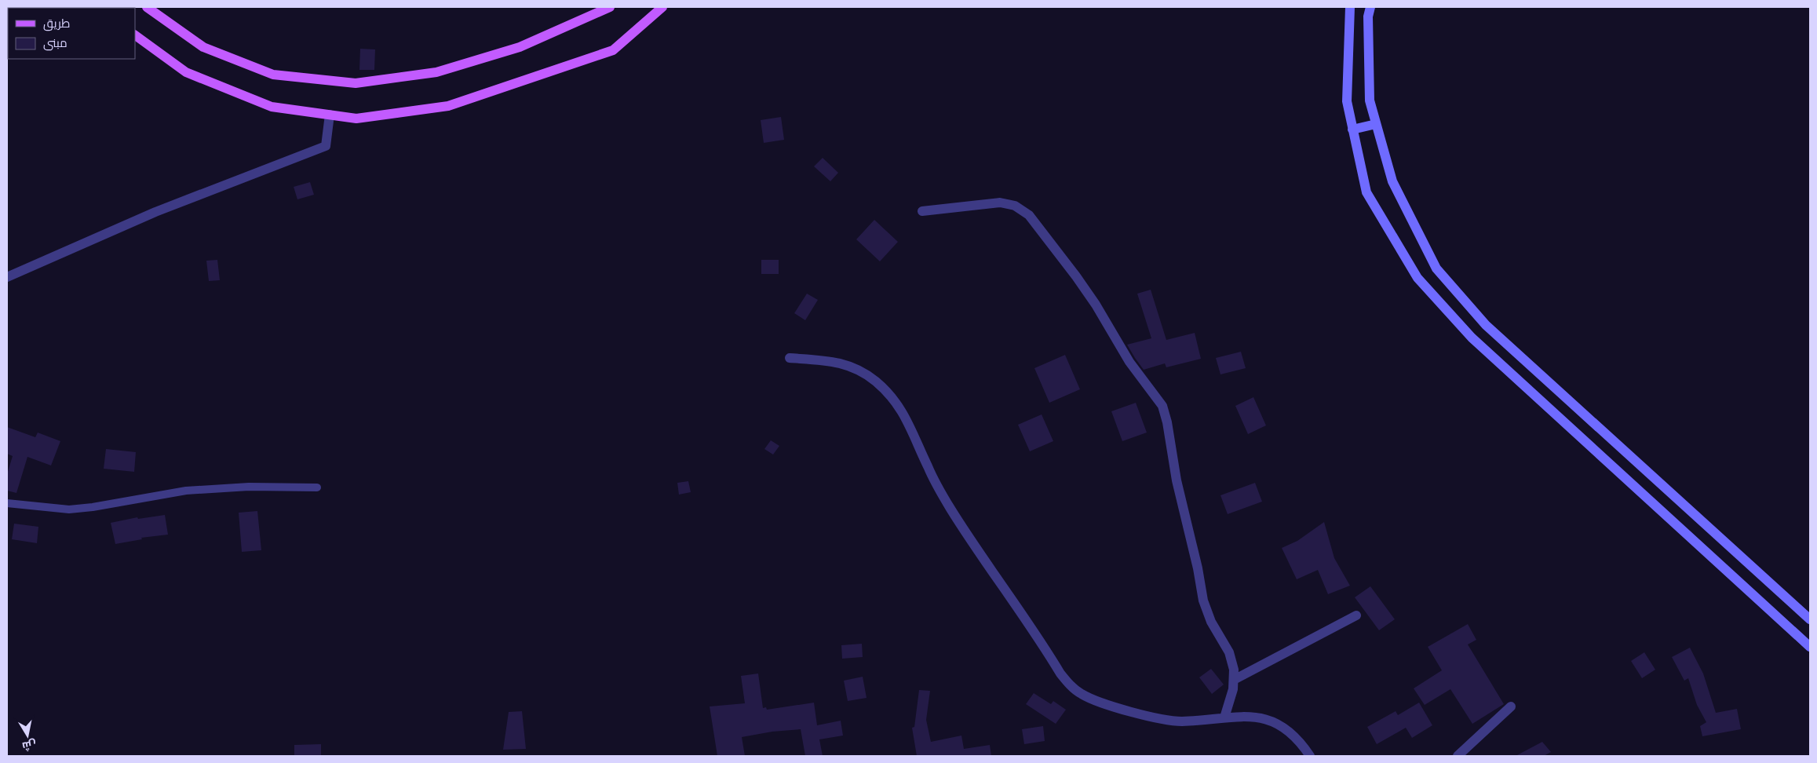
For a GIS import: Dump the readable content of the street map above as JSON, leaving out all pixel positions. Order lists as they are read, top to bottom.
{
  "legend": ["طريق", "مبنى"],
  "north": "bottom"
}
